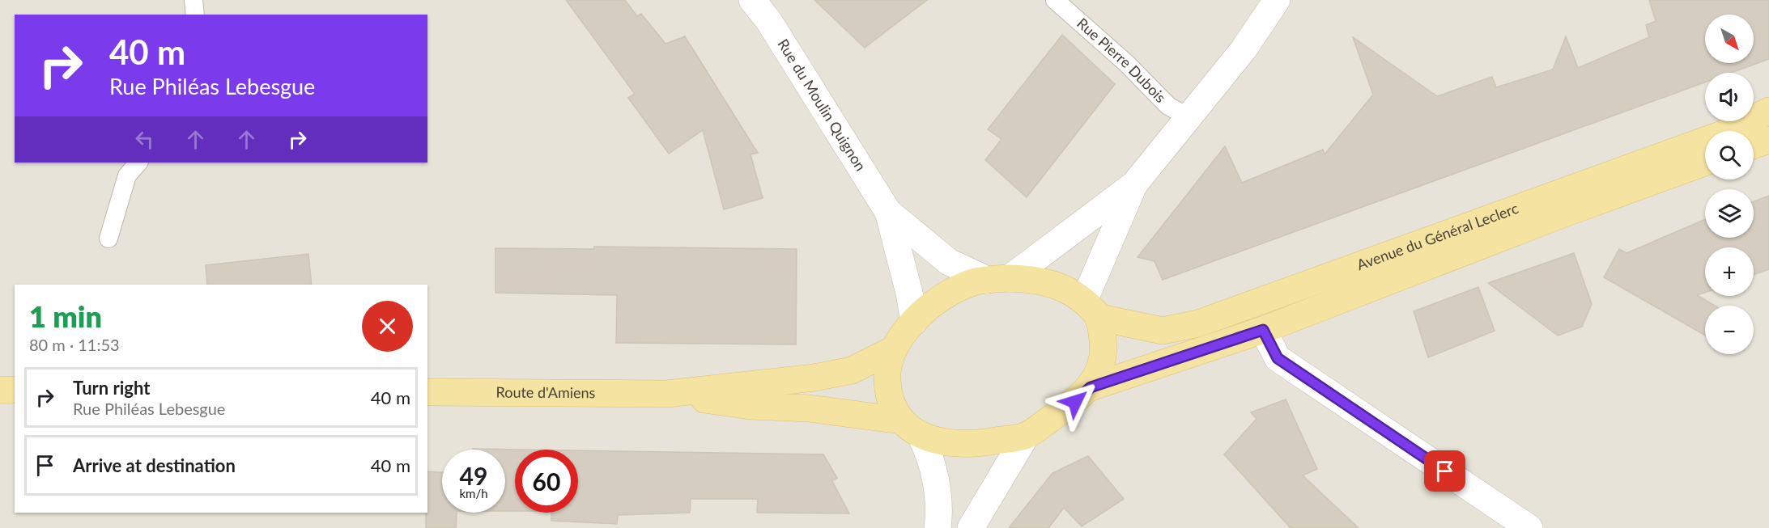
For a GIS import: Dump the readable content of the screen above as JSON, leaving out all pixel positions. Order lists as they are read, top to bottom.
{
  "streets": {
    "main road": ["Avenue du Général Leclerc", "Route d'Amiens"],
    "street": ["Rue du Moulin Quignon"],
    "lane": ["Rue Pierre Dubois"]
  },
  "north": "bottom right",
  "page": {
    "map_buttons": ["+", "−"],
    "turn": ["40 m", "Rue Philéas Lebesgue"],
    "heading": ["1 min", "80 m · 11:53"],
    "list": [
      {
        "name": "Turn right",
        "note": "Rue Philéas Lebesgue",
        "value": "40 m"
      },
      {
        "name": "Arrive at destination",
        "value": "40 m"
      }
    ],
    "speed": "49 km/h",
    "limit": "60"
  }
}
